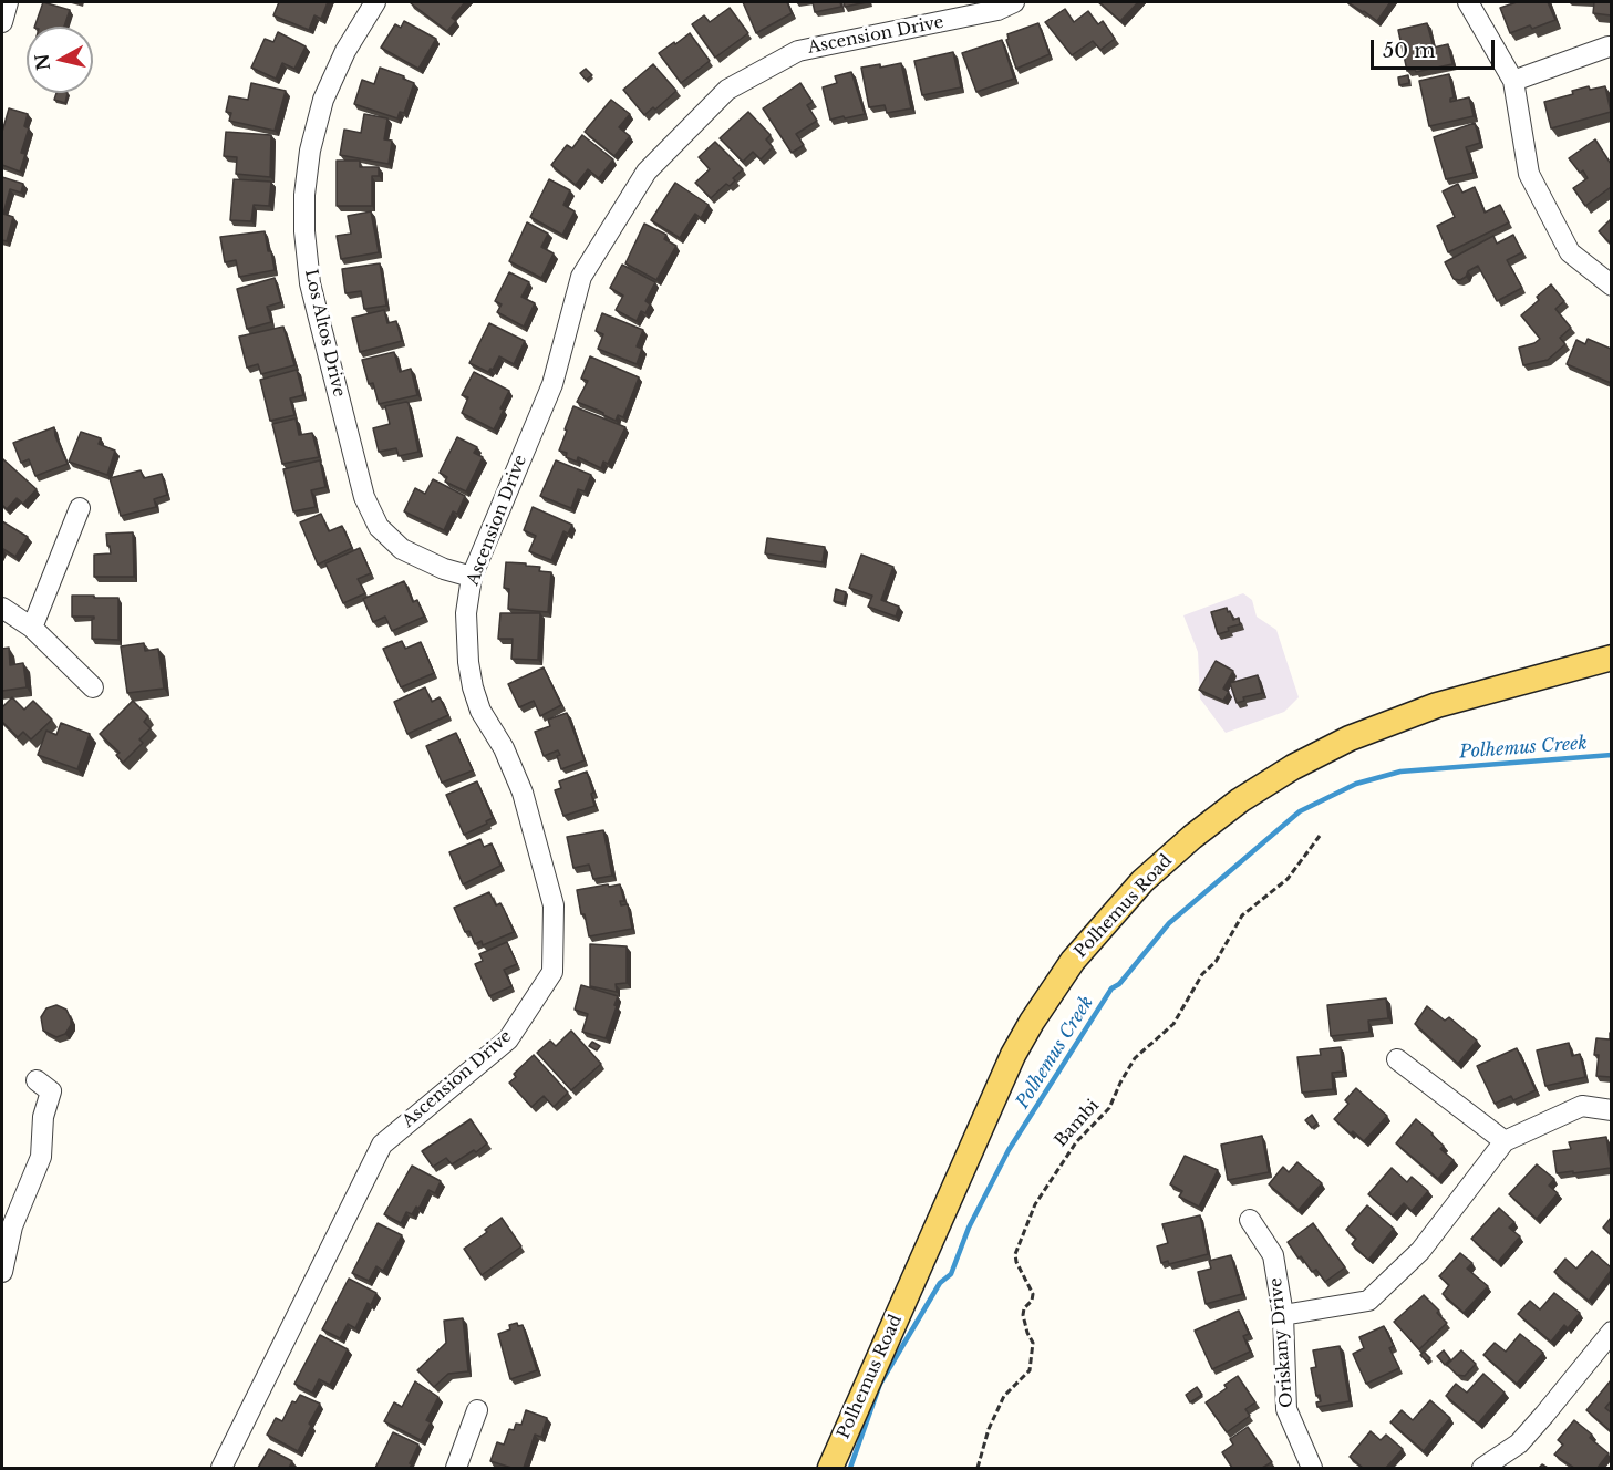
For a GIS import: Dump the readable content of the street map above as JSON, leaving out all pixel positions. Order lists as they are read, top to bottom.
{
  "streets": {
    "main road": ["Polhemus Road"],
    "street": ["Ascension Drive", "Los Altos Drive", "Oriskany Drive"],
    "path": ["Bambi"]
  },
  "crossings": [
    ["Ascension Drive", "Los Altos Drive"]
  ],
  "water": ["Polhemus Creek"],
  "scale_bar": "50 m",
  "north": "left"
}
